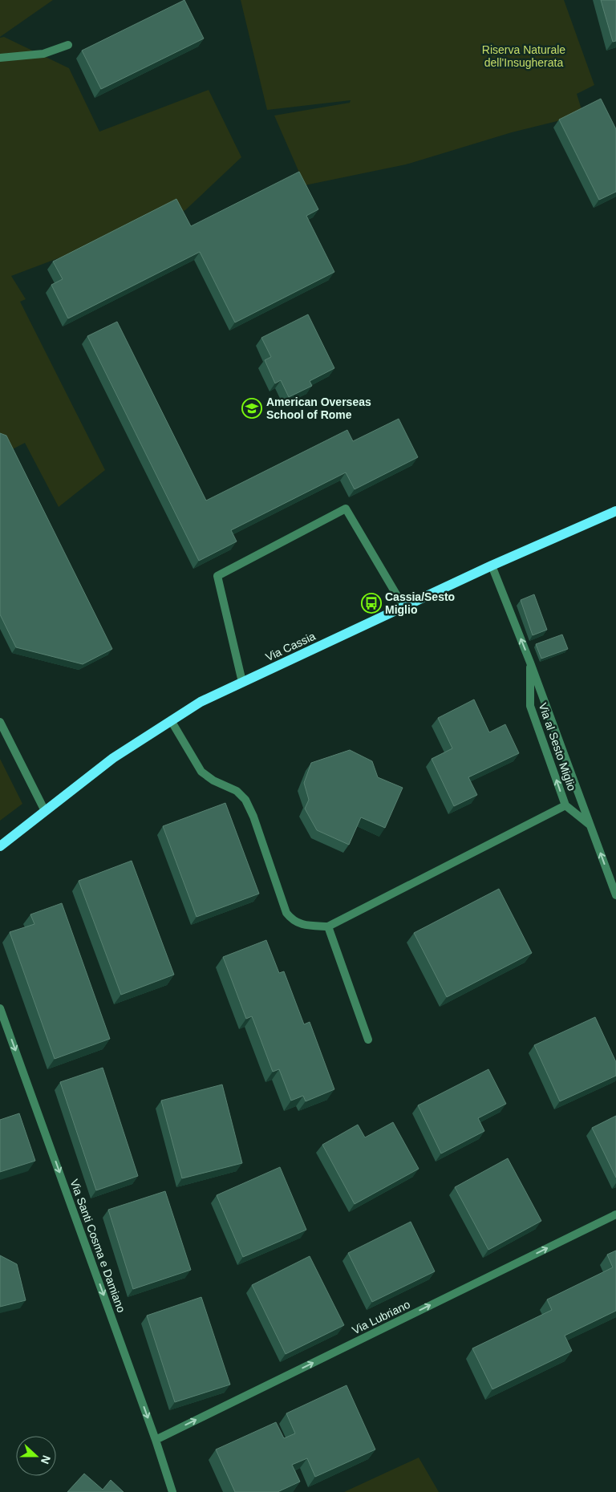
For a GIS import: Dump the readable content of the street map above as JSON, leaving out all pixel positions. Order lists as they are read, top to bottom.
{
  "streets": {
    "main road": ["Via Cassia"],
    "street": ["Via al Sesto Miglio", "Via Santi Cosma e Damiano", "Via Lubriano"]
  },
  "crossings": [
    ["Via Cassia", "Via al Sesto Miglio"],
    ["Via Santi Cosma e Damiano", "Via Lubriano"]
  ],
  "one_way": ["Via Santi Cosma e Damiano", "Via Lubriano"],
  "parks": ["Riserva Naturale dell'Insugherata"],
  "places": {
    "school or university": ["American Overseas School of Rome"],
    "bus stop": ["Cassia/Sesto Miglio"]
  },
  "north": "right"
}
